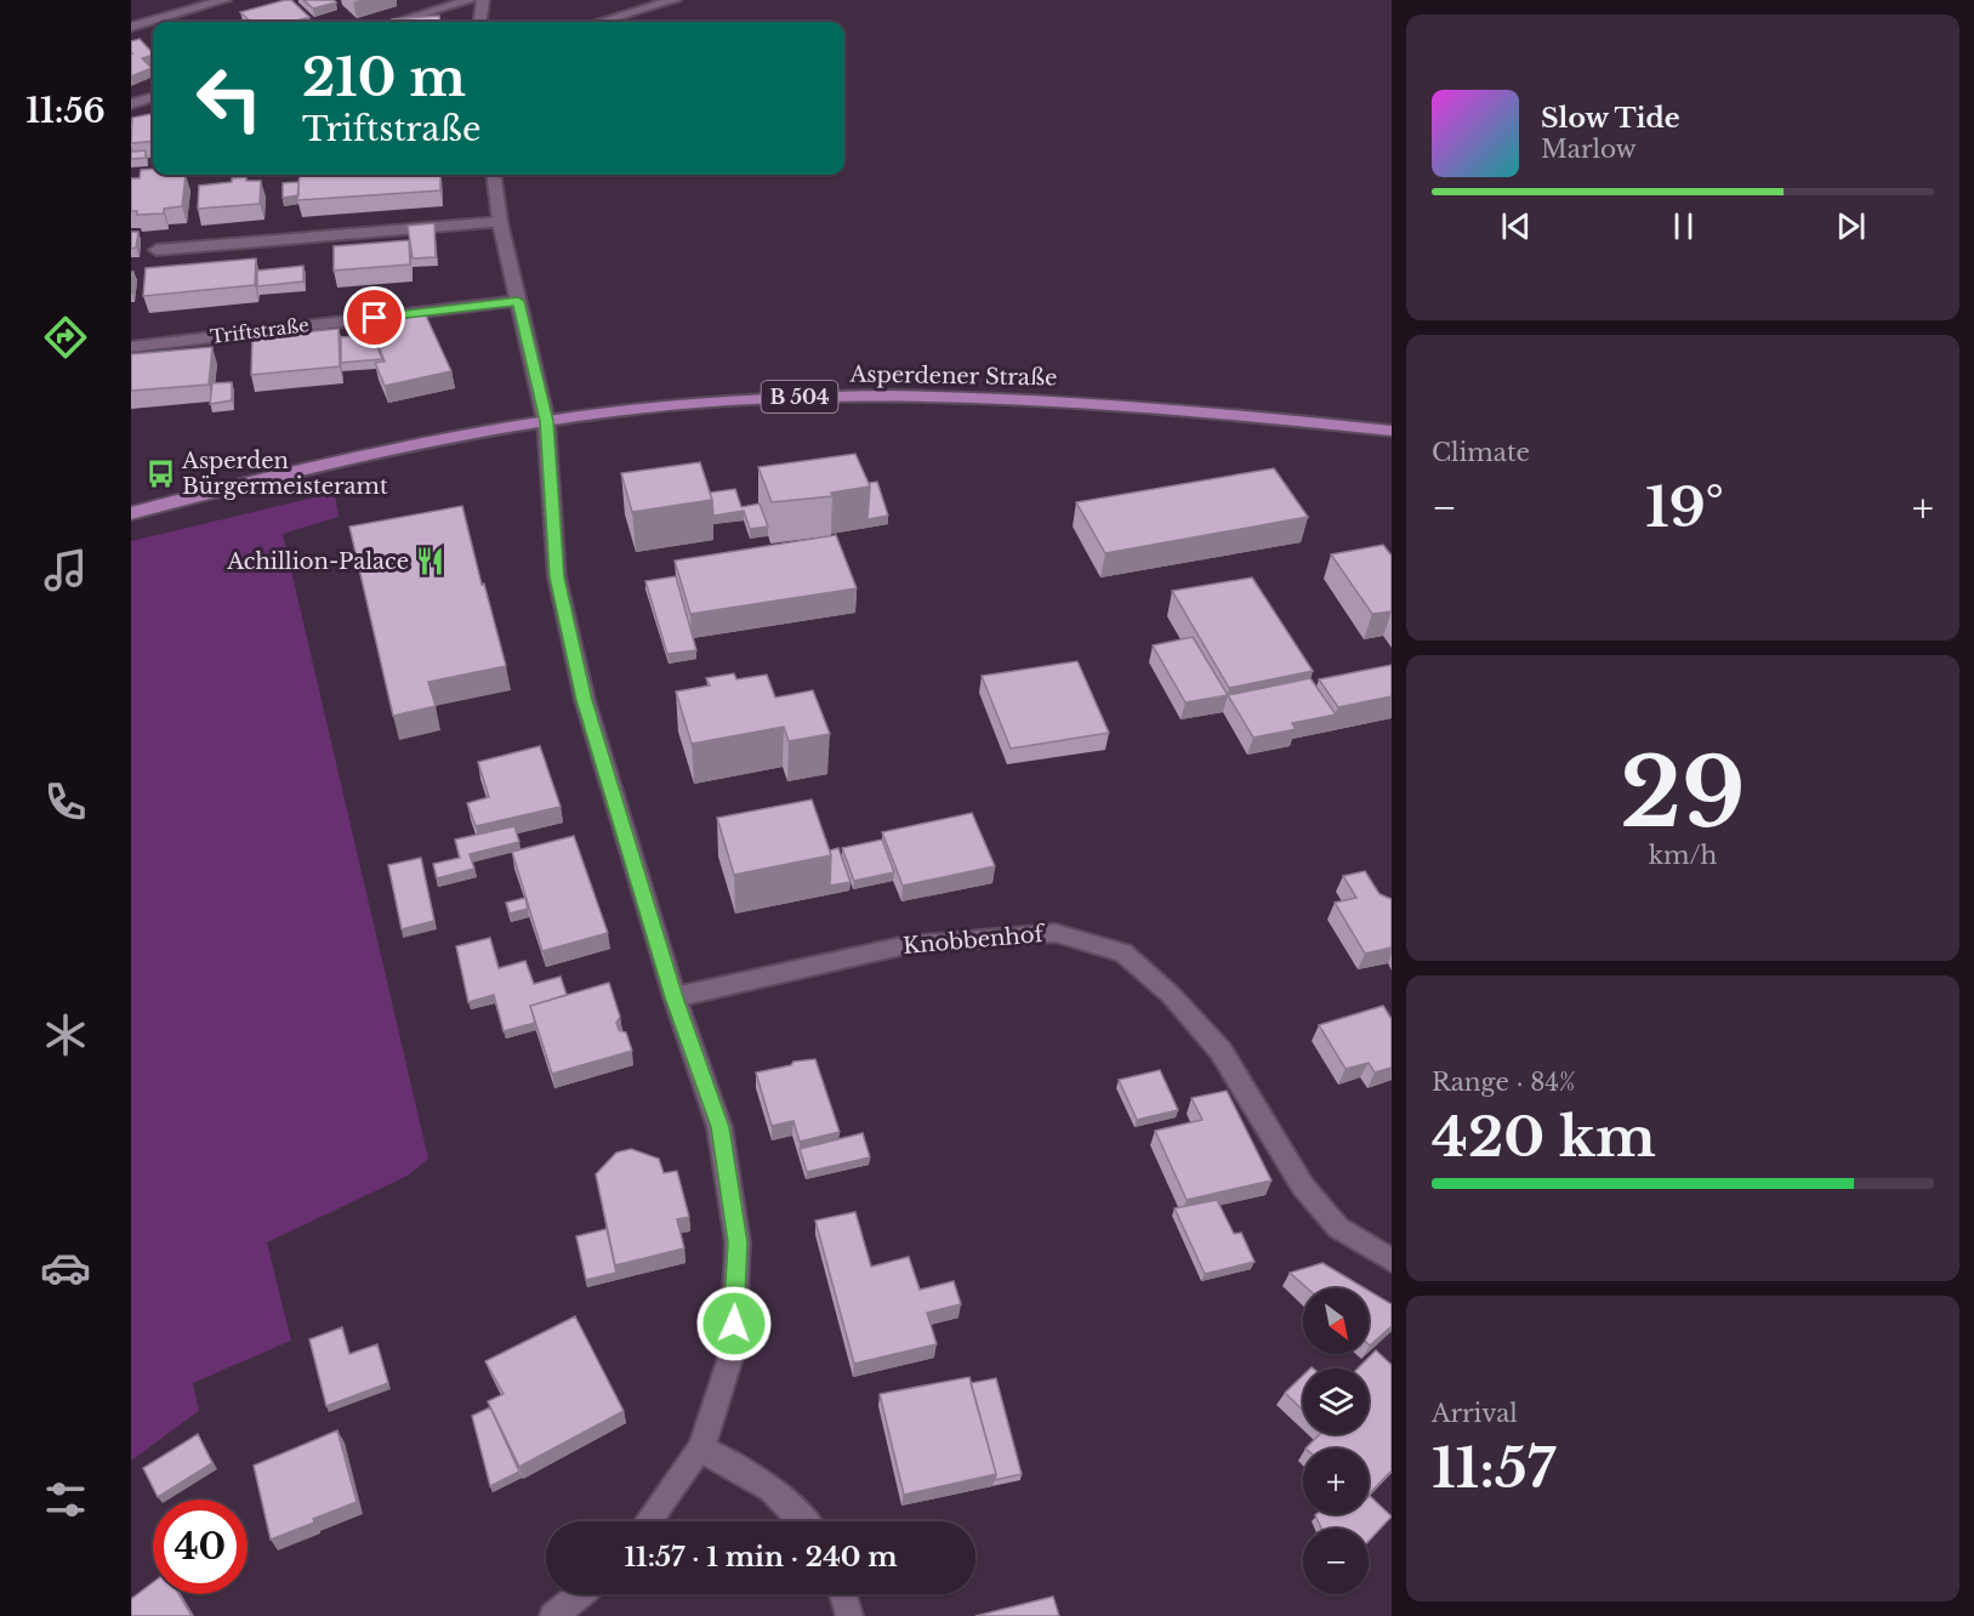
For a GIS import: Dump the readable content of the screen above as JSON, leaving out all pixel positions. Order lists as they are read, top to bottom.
{
  "streets": {
    "main road": ["Asperdener Straße", "B 504"],
    "street": ["Triftstraße", "Knobbenhof"]
  },
  "places": {
    "bus stop": ["Asperden Bürgermeisteramt"],
    "restaurant": ["Achillion-Palace"]
  },
  "north": "bottom right",
  "page": {
    "tabs": "11:56",
    "turn": ["210 m", "Triftstraße"],
    "song": ["Slow Tide", "Marlow"],
    "tile": [
      "Climate",
      ["29", "km/h"],
      ["Range · 84%", "420 km"],
      ["Arrival", "11:57"]
    ],
    "heat": ["−", "19°", "+"],
    "map_buttons": ["+", "−"],
    "limit": "40",
    "trip": "11:57 · 1 min · 240 m"
  }
}
